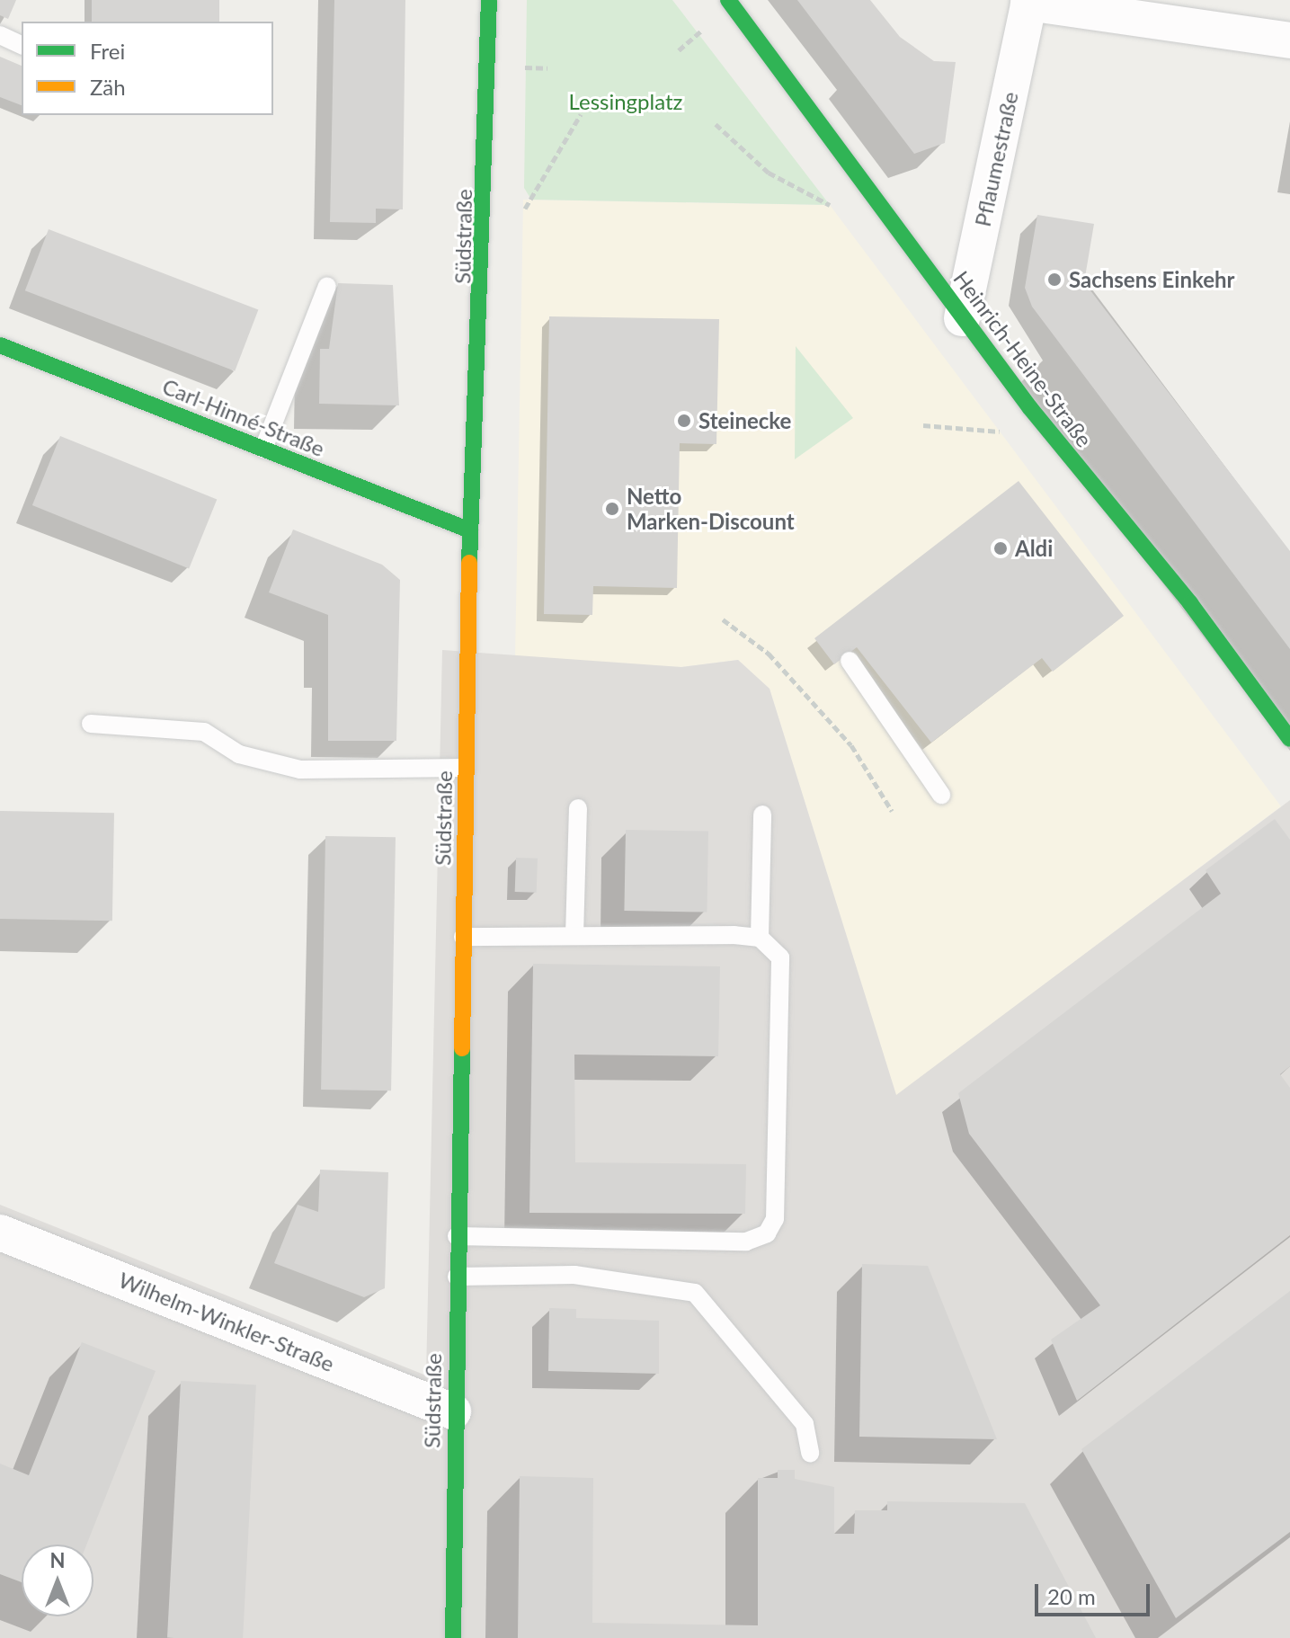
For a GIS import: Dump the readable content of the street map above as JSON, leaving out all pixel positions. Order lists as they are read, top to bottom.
{
  "streets": {
    "street": [
      "Pflaumestraße",
      "Südstraße",
      "Heinrich-Heine-Straße",
      "Carl-Hinné-Straße",
      "Wilhelm-Winkler-Straße"
    ]
  },
  "crossings": [
    ["Pflaumestraße", "Heinrich-Heine-Straße"],
    ["Südstraße", "Carl-Hinné-Straße"],
    ["Südstraße", "Wilhelm-Winkler-Straße"]
  ],
  "parks": ["Lessingplatz"],
  "places": [
    "Sachsens Einkehr",
    "Steinecke",
    "Netto Marken-Discount",
    "Aldi"
  ],
  "legend": ["Frei", "Zäh"],
  "scale_bar": "20 m",
  "north": "top"
}
